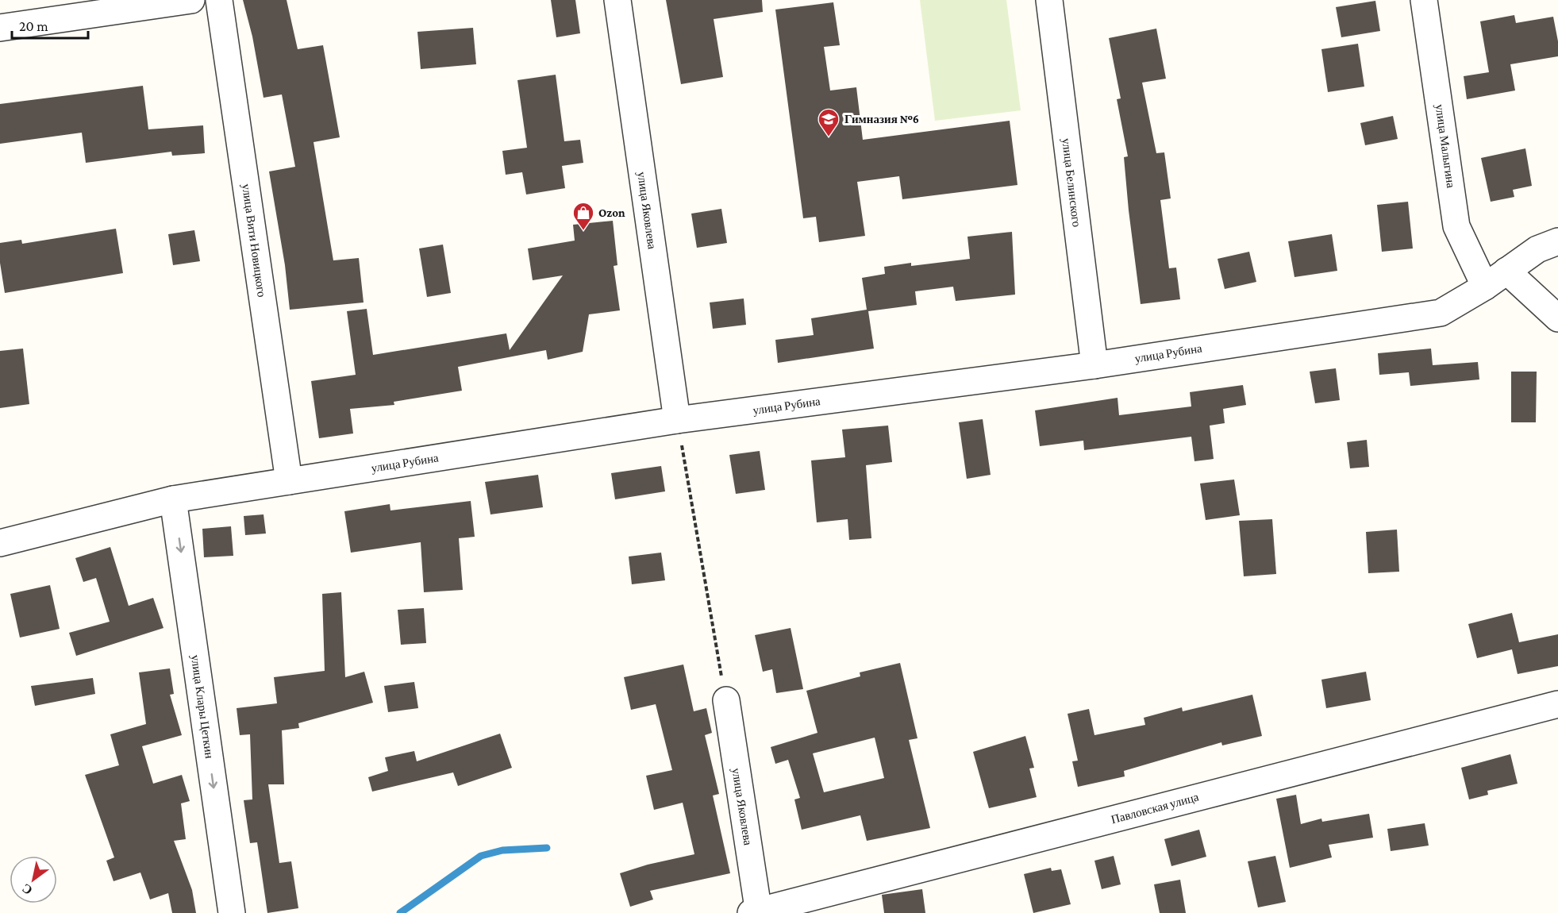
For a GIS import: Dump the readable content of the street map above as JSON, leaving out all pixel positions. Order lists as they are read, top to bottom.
{
  "streets": {
    "street": [
      "улица Малыгина",
      "улица Белинского",
      "улица Яковлева",
      "улица Вити Новицкого",
      "улица Рубина",
      "улица Клары Цеткин",
      "Павловская улица"
    ]
  },
  "crossings": [
    ["улица Малыгина", "улица Рубина"],
    ["улица Белинского", "улица Рубина"],
    ["улица Яковлева", "улица Рубина"],
    ["улица Яковлева", "Павловская улица"],
    ["улица Вити Новицкого", "улица Рубина"],
    ["улица Рубина", "улица Клары Цеткин"]
  ],
  "one_way": ["улица Клары Цеткин"],
  "places": {
    "school or university": ["Гимназия №6"],
    "shop": ["Ozon"]
  },
  "scale_bar": "20 m",
  "north": "bottom left"
}
